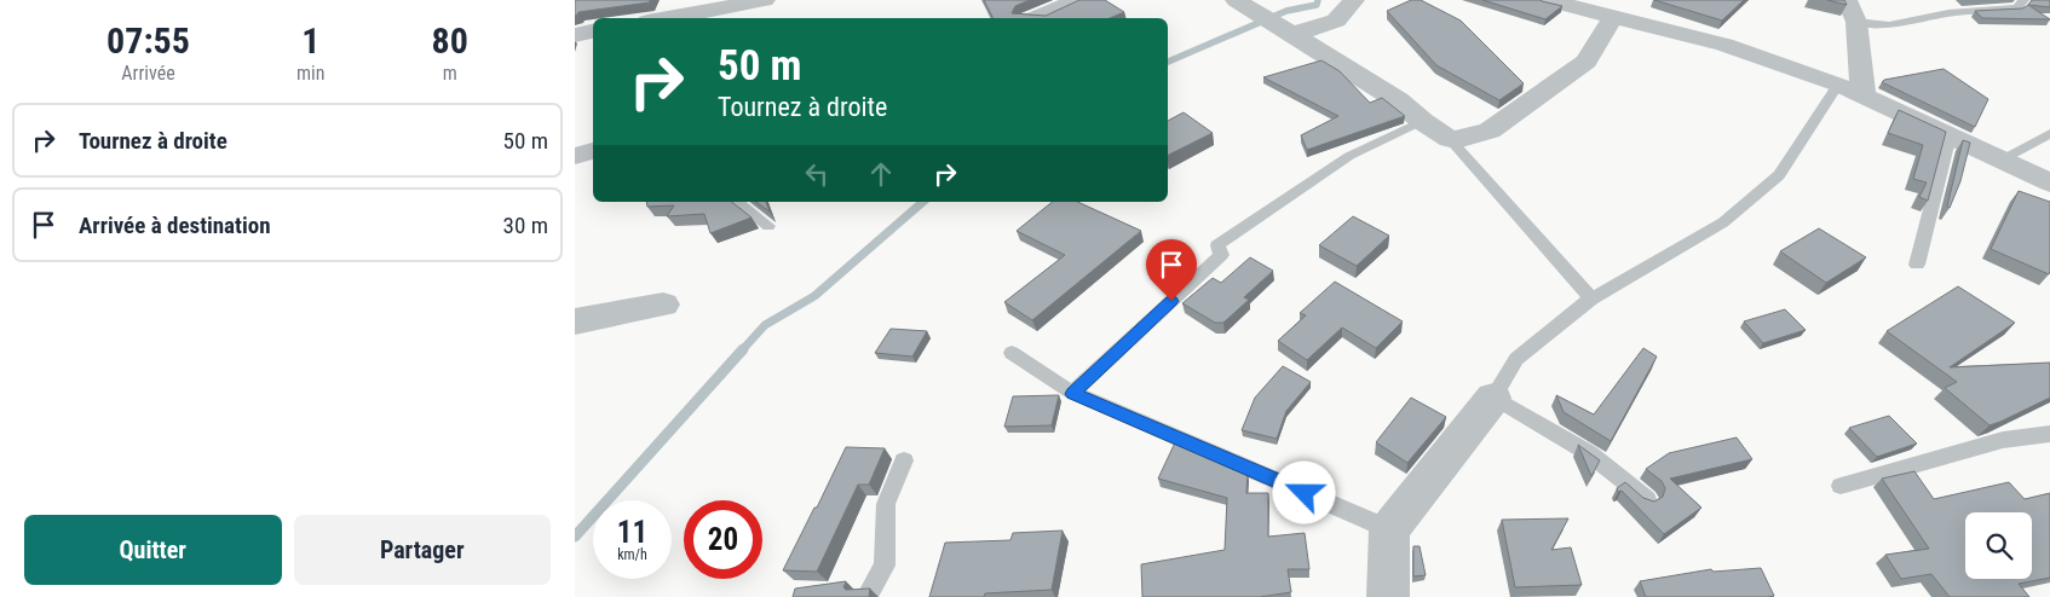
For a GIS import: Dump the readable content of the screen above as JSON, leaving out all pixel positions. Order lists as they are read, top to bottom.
{
  "page": {
    "eta": [
      "07:55",
      "Arrivée",
      "1",
      "min",
      "80",
      "m"
    ],
    "turn": ["50 m", "Tournez à droite"],
    "list": [
      {
        "name": "Tournez à droite",
        "value": "50 m"
      },
      {
        "name": "Arrivée à destination",
        "value": "30 m"
      }
    ],
    "speed": "11 km/h",
    "limit": "20",
    "buttons": ["Quitter", "Partager"]
  }
}
